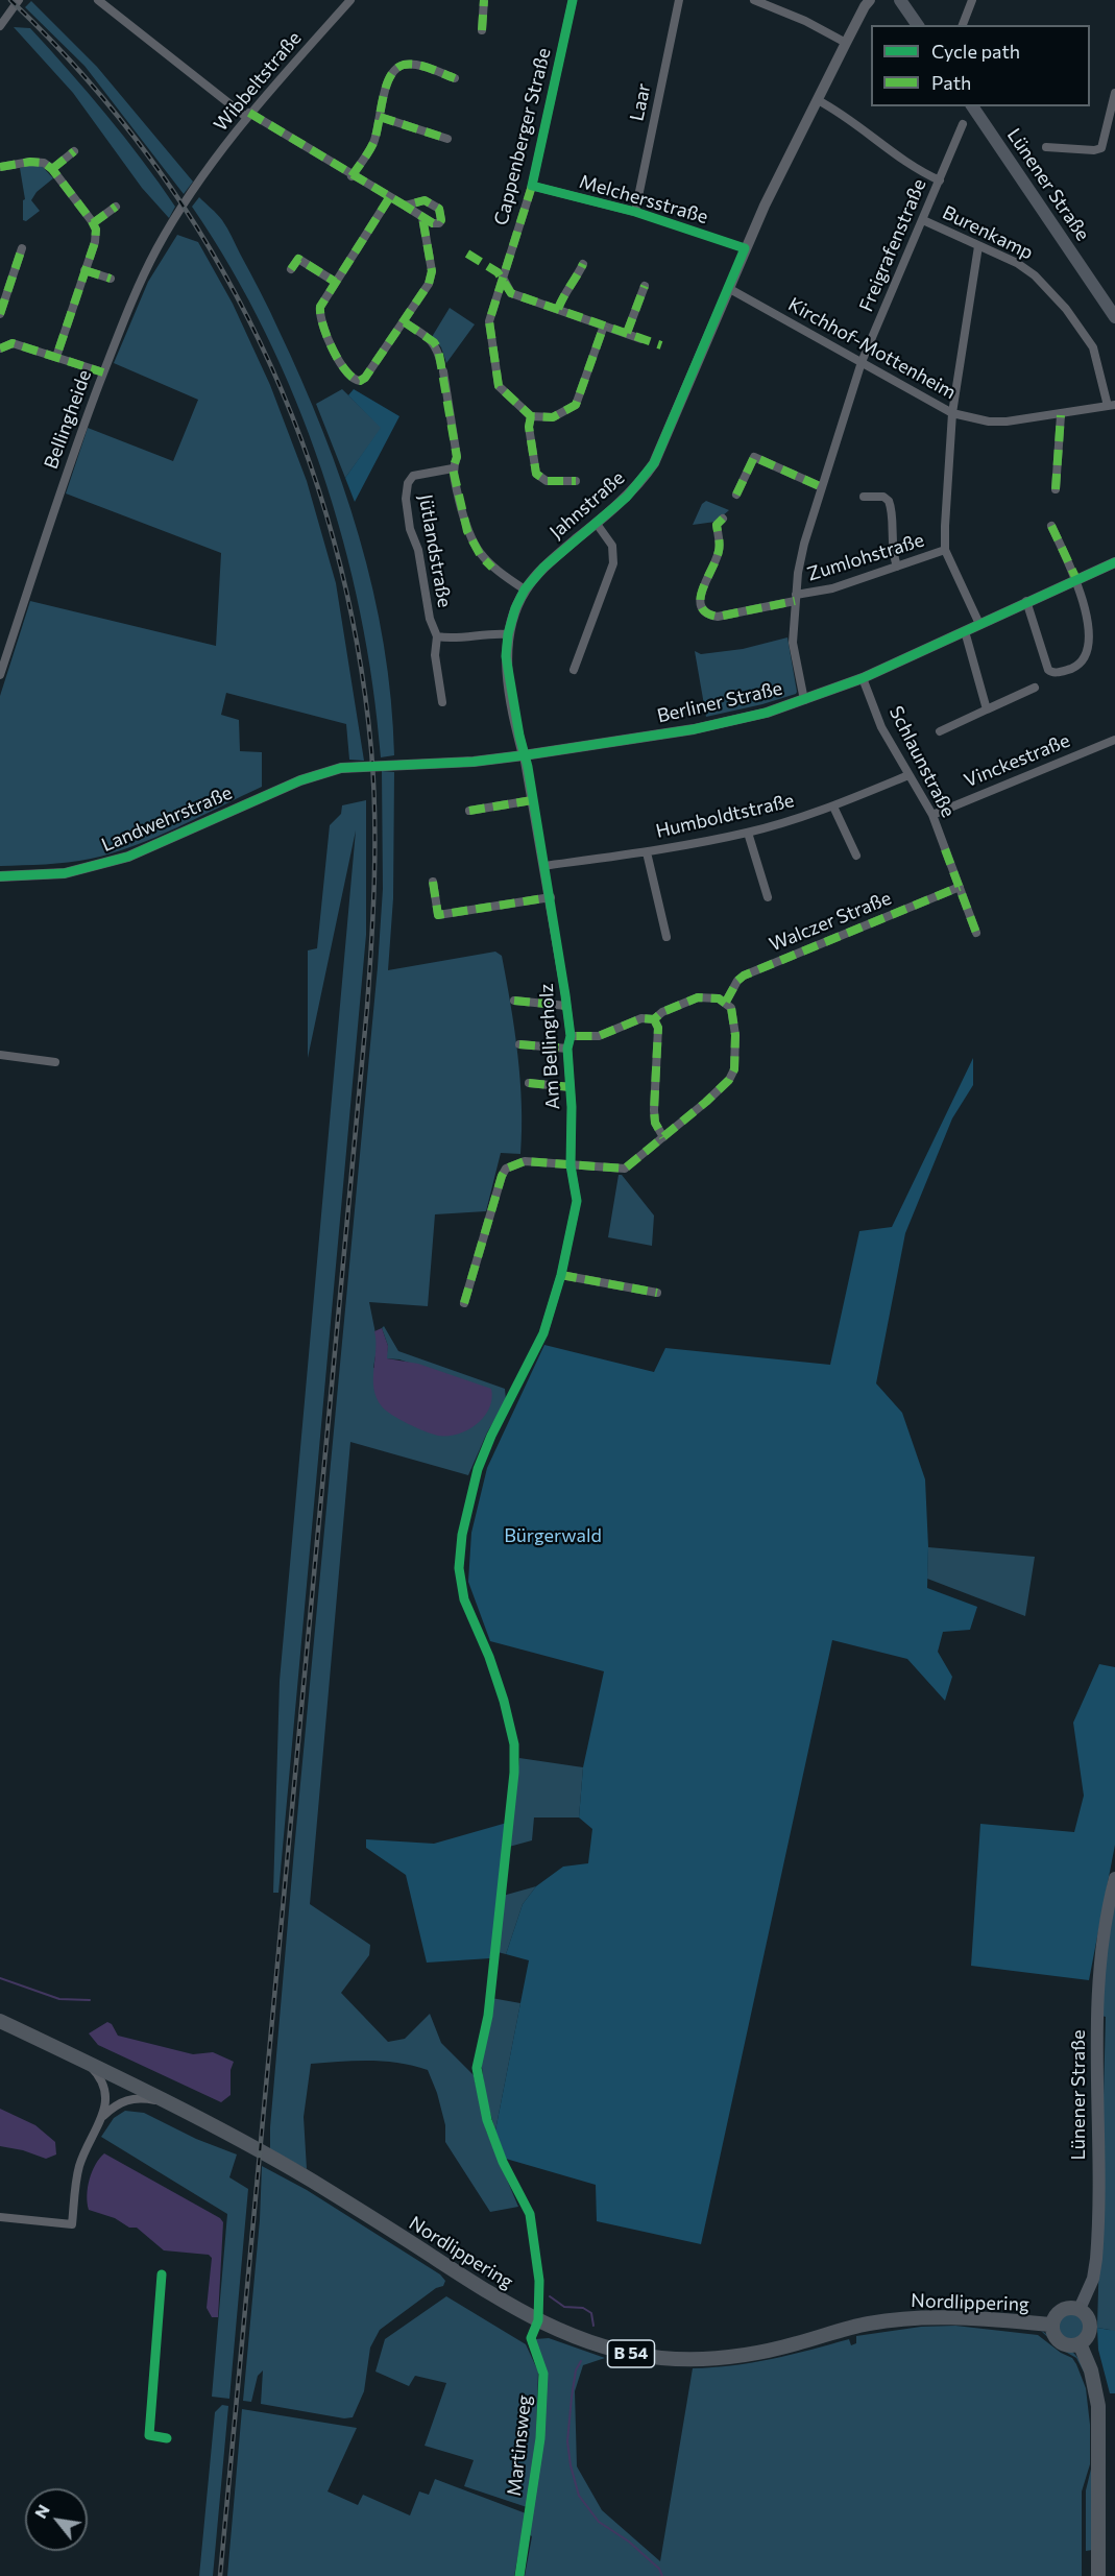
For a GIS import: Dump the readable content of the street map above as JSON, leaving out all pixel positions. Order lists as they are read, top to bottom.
{
  "streets": {
    "main road": ["Lünener Straße", "Nordlippering", "B 54"],
    "street": [
      "Wibbeltstraße",
      "Laar",
      "Cappenberger Straße",
      "Melchersstraße",
      "Burenkamp",
      "Freigrafenstraße",
      "Kirchhof-Mottenheim",
      "Bellingheide",
      "Jahnstraße",
      "Jütlandstraße",
      "Zumlohstraße",
      "Berliner Straße",
      "Vinckestraße",
      "Schlaunstraße",
      "Humboldtstraße",
      "Landwehrstraße",
      "Walczer Straße",
      "Am Bellingholz",
      "Martinsweg"
    ]
  },
  "crossings": [
    ["Wibbeltstraße", "Bellingheide"],
    ["Laar", "Melchersstraße"],
    ["Cappenberger Straße", "Melchersstraße"],
    ["Lünener Straße", "Nordlippering"],
    ["Melchersstraße", "Jahnstraße"],
    ["Burenkamp", "Freigrafenstraße"],
    ["Burenkamp", "Kirchhof-Mottenheim"],
    ["Freigrafenstraße", "Kirchhof-Mottenheim"],
    ["Freigrafenstraße", "Zumlohstraße"],
    ["Freigrafenstraße", "Berliner Straße"],
    ["Kirchhof-Mottenheim", "Jahnstraße"],
    ["Jahnstraße", "Jütlandstraße"],
    ["Jahnstraße", "Berliner Straße"],
    ["Jahnstraße", "Am Bellingholz"],
    ["Berliner Straße", "Schlaunstraße"],
    ["Berliner Straße", "Landwehrstraße"],
    ["Berliner Straße", "Am Bellingholz"],
    ["Vinckestraße", "Schlaunstraße"],
    ["Schlaunstraße", "Humboldtstraße"],
    ["Schlaunstraße", "Walczer Straße"],
    ["Humboldtstraße", "Am Bellingholz"],
    ["Nordlippering", "Martinsweg"]
  ],
  "parks": ["Bürgerwald"],
  "legend": ["Cycle path", "Path"],
  "north": "top left"
}
